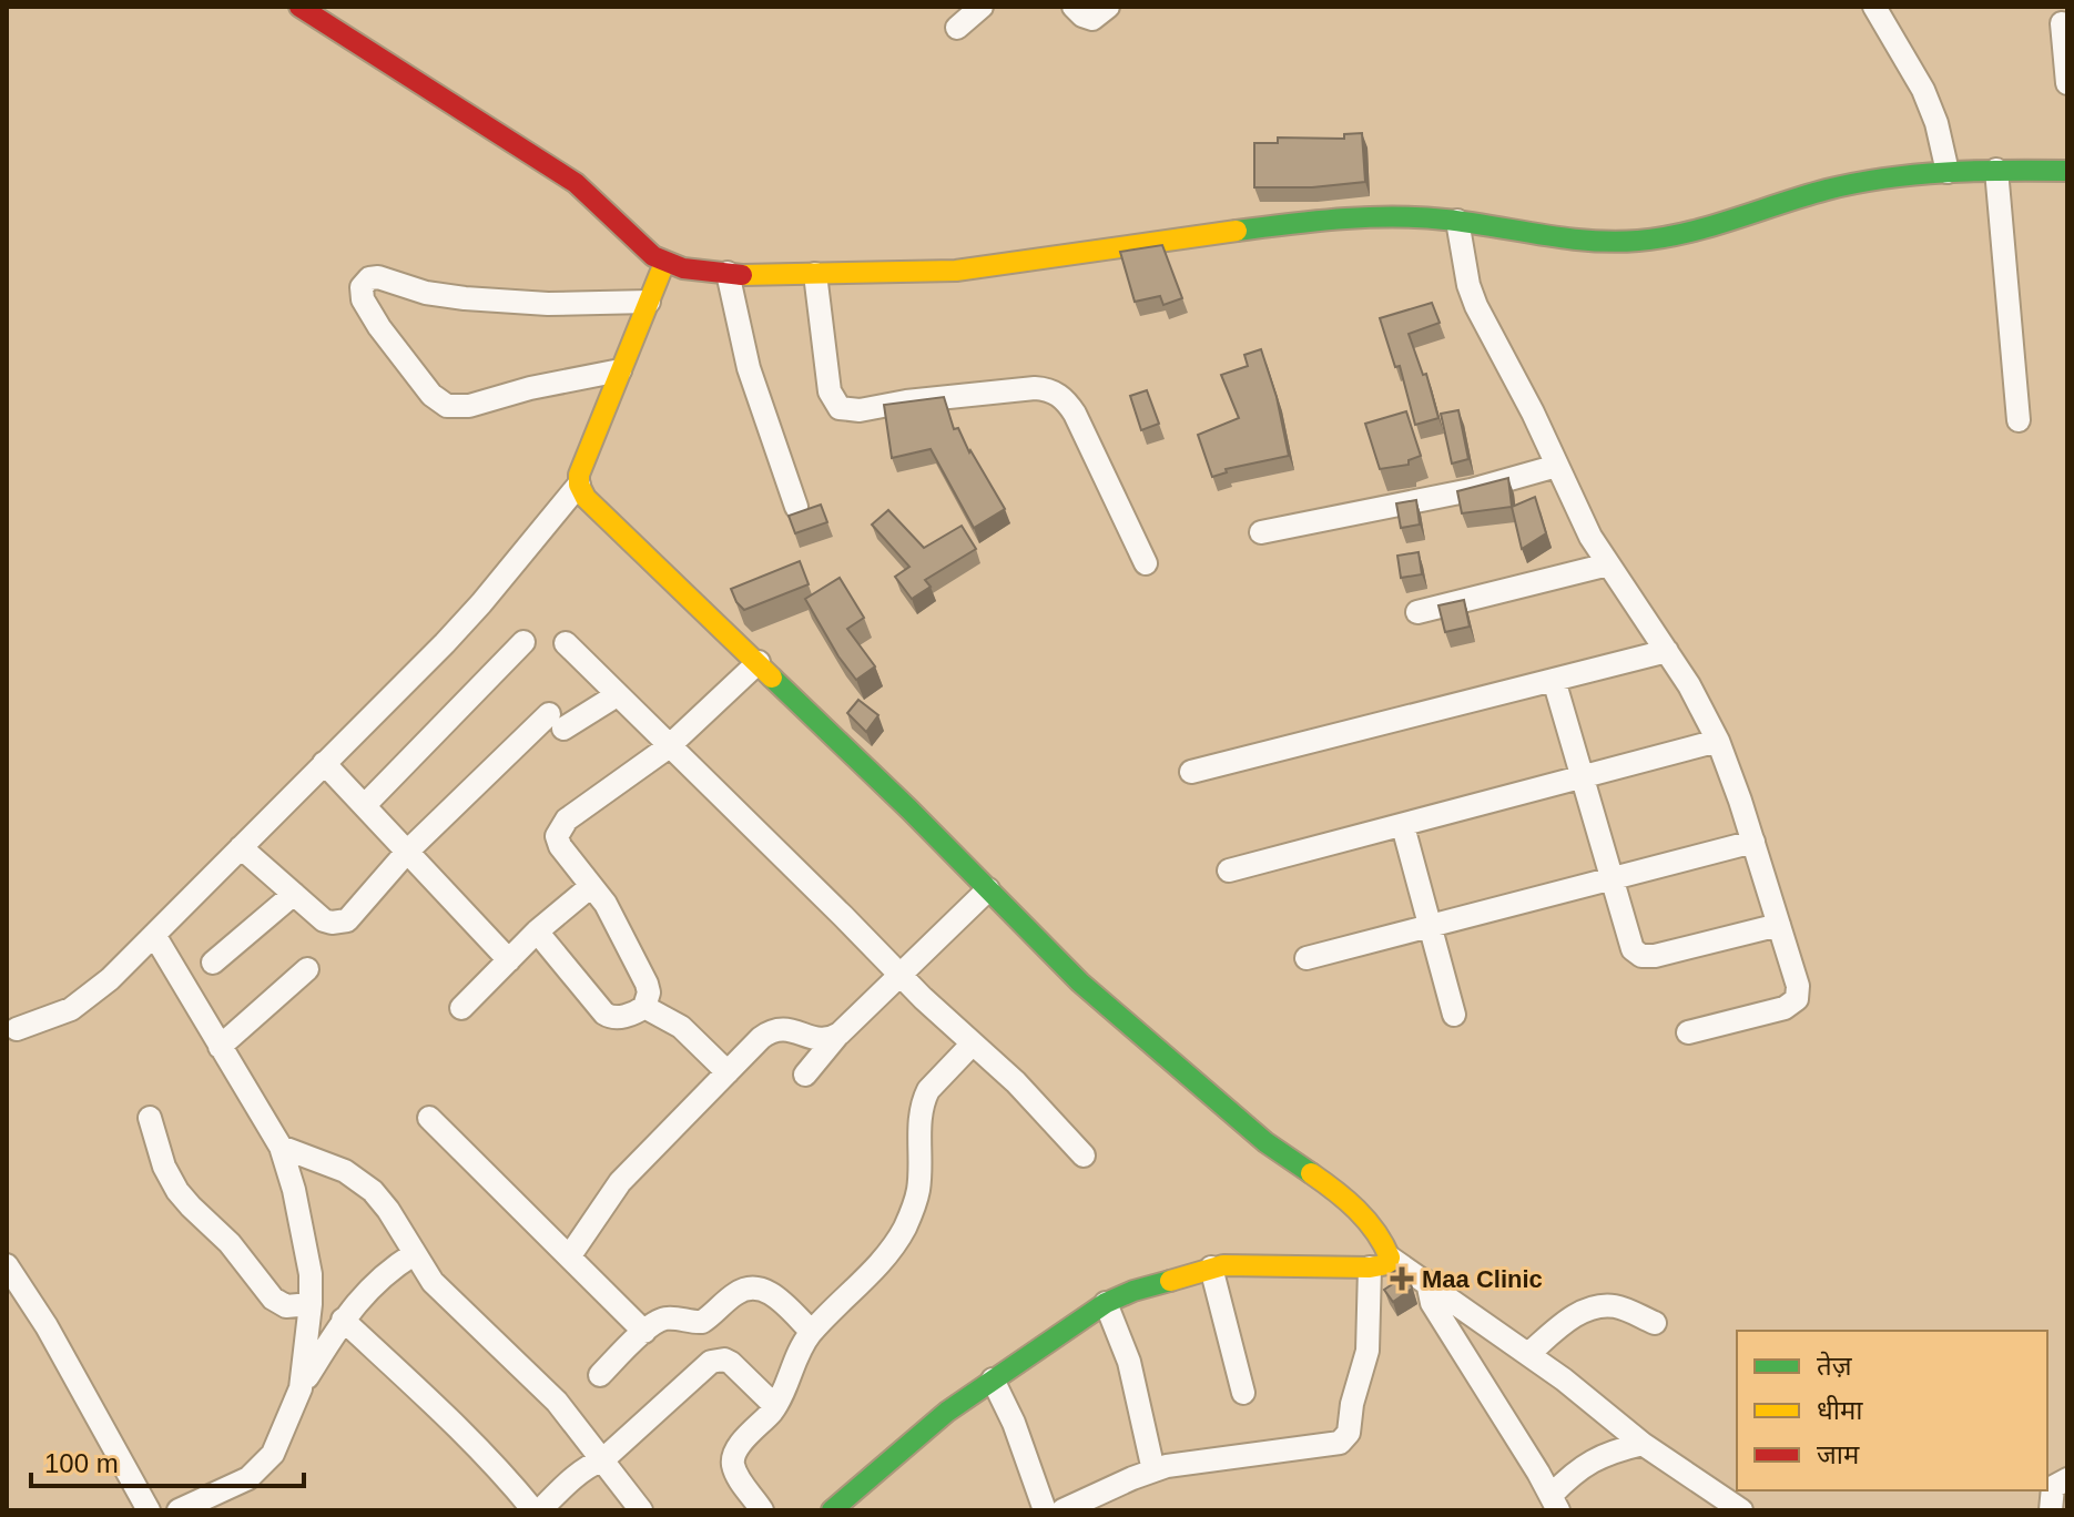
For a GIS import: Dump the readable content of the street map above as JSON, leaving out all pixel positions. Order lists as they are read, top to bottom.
{
  "places": {
    "health": ["Maa Clinic"]
  },
  "legend": ["तेज़", "धीमा", "जाम"],
  "scale_bar": "100 m"
}
